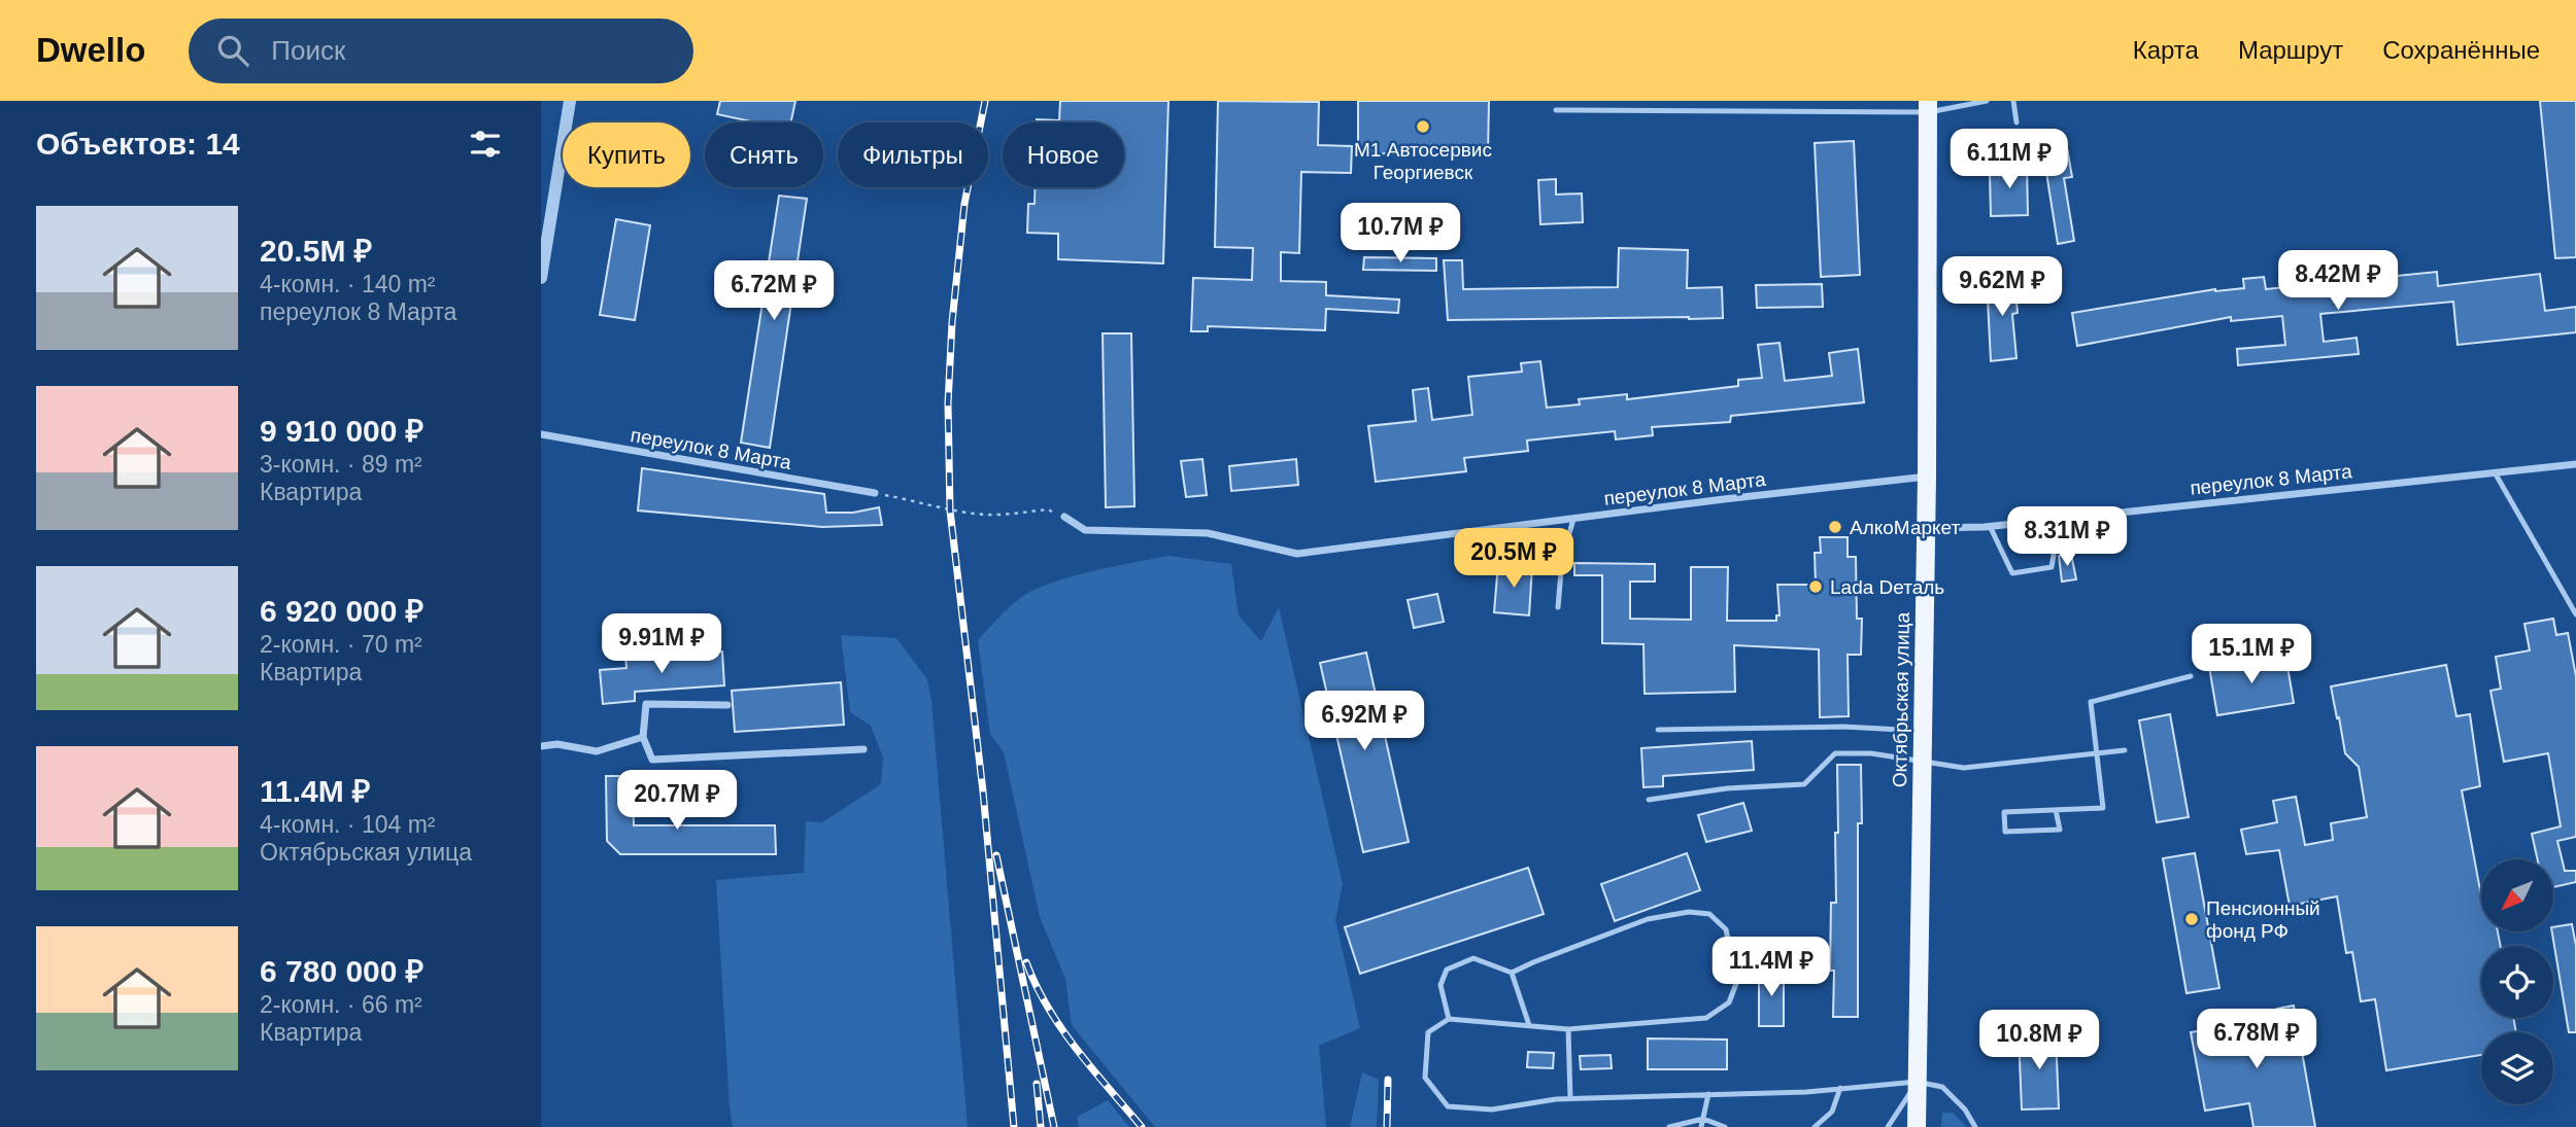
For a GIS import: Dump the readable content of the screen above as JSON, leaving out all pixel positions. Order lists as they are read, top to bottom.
{
  "streets": {
    "main road": ["Октябрьская улица"],
    "street": ["переулок 8 Марта"]
  },
  "crossings": [
    ["переулок 8 Марта", "Октябрьская улица"]
  ],
  "places": [
    "М1 Автосервис Георгиевск",
    "АлкоМаркет",
    "Lada Dеталь",
    "Пенсионный фонд РФ"
  ],
  "north": "bottom left",
  "page": {
    "header": "Dwello",
    "search": "Поиск",
    "nav": ["Карта", "Маршрут", "Сохранённые"],
    "heading": "Объектов: 14",
    "chip": [
      "Купить",
      "Снять",
      "Фильтры",
      "Новое"
    ],
    "price": [
      "6.11M ₽",
      "10.7M ₽",
      "8.42M ₽",
      "9.62M ₽",
      "6.72M ₽",
      "8.31M ₽",
      "20.5M ₽",
      "9.91M ₽",
      "15.1M ₽",
      "6.92M ₽",
      "20.7M ₽",
      "11.4M ₽",
      "6.78M ₽",
      "10.8M ₽"
    ],
    "list": [
      {
        "name": "20.5M ₽",
        "note": "4-комн. · 140 m² · переулок 8 Марта"
      },
      {
        "name": "9 910 000 ₽",
        "note": "3-комн. · 89 m² · Квартира"
      },
      {
        "name": "6 920 000 ₽",
        "note": "2-комн. · 70 m² · Квартира"
      },
      {
        "name": "11.4M ₽",
        "note": "4-комн. · 104 m² · Октябрьская улица"
      },
      {
        "name": "6 780 000 ₽",
        "note": "2-комн. · 66 m² · Квартира"
      }
    ]
  }
}
